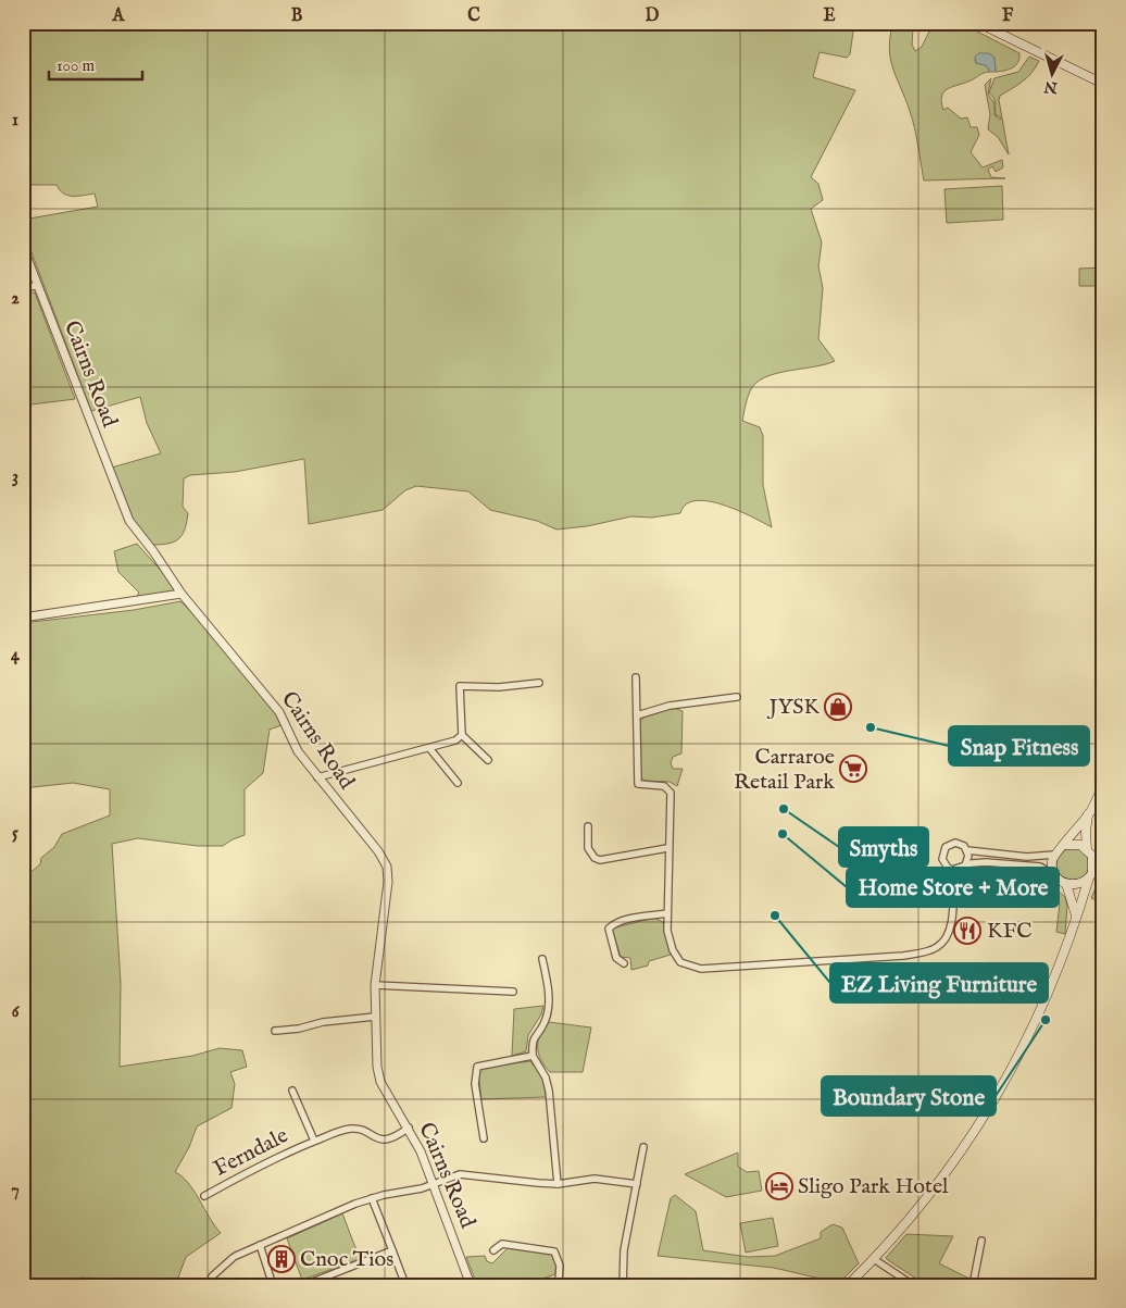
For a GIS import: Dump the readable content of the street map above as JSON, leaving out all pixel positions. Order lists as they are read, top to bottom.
{
  "streets": {
    "street": ["Cairns Road", "Ferndale"]
  },
  "crossings": [
    ["Cairns Road", "Ferndale"]
  ],
  "places": {
    "shop": ["JYSK"],
    "other": [
      "Snap Fitness",
      "Smyths",
      "Home Store + More",
      "EZ Living Furniture",
      "Boundary Stone"
    ],
    "supermarket": ["Carraroe Retail Park"],
    "restaurant": ["KFC"],
    "hotel": ["Sligo Park Hotel"],
    "building": ["Cnoc Tios"]
  },
  "scale_bar": "100 m",
  "north": "bottom",
  "grid": {
    "columns": [
      "A",
      "B",
      "C",
      "D",
      "E",
      "F"
    ],
    "rows": [
      "1",
      "2",
      "3",
      "4",
      "5",
      "6",
      "7"
    ]
  }
}
